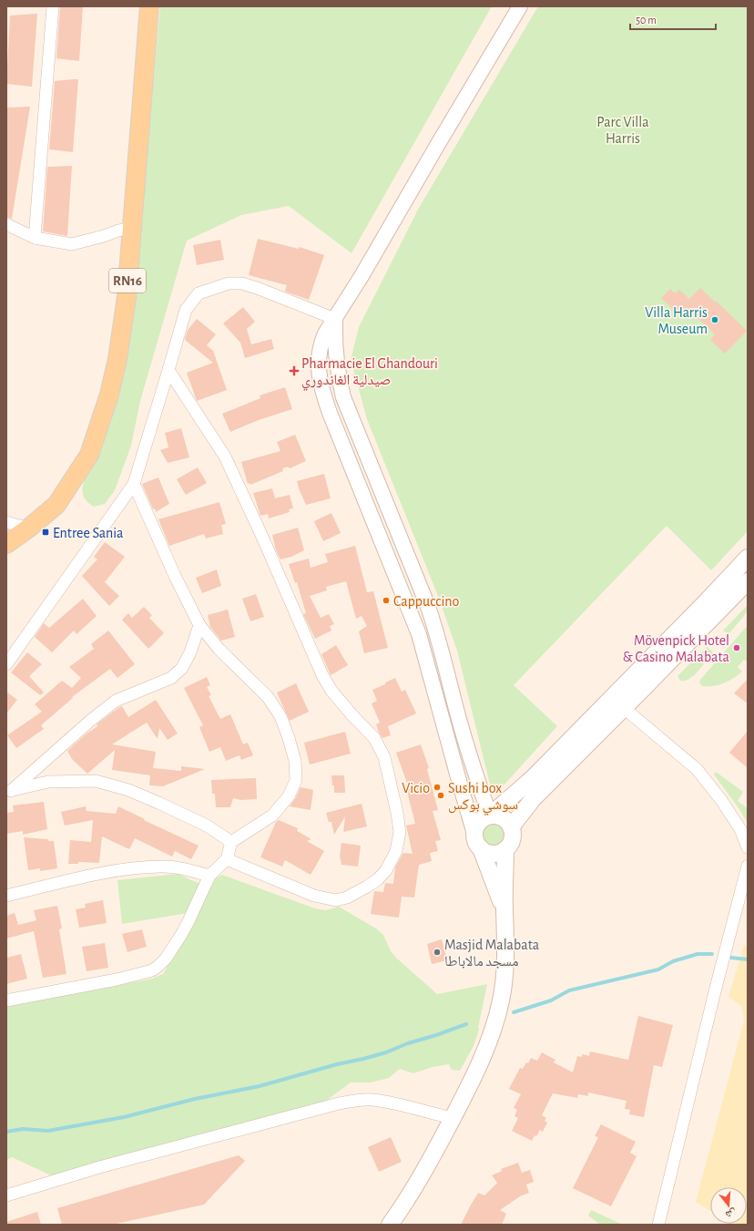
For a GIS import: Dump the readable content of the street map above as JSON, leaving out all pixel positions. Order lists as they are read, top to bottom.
{
  "streets": {
    "main road": ["RN16"]
  },
  "parks": ["Parc Villa Harris"],
  "places": {
    "other": [
      "Villa Harris Museum",
      "Cappuccino",
      "Mövenpick Hotel & Casino Malabata",
      "Vicio",
      "Sushi box سوشي بوكس",
      "Masjid Malabata مسجد مالاباطا"
    ],
    "health": ["Pharmacie El Ghandouri صيدلية الغاندوري"],
    "transit": ["Entree Sania"]
  },
  "scale_bar": "50 m",
  "north": "bottom"
}
